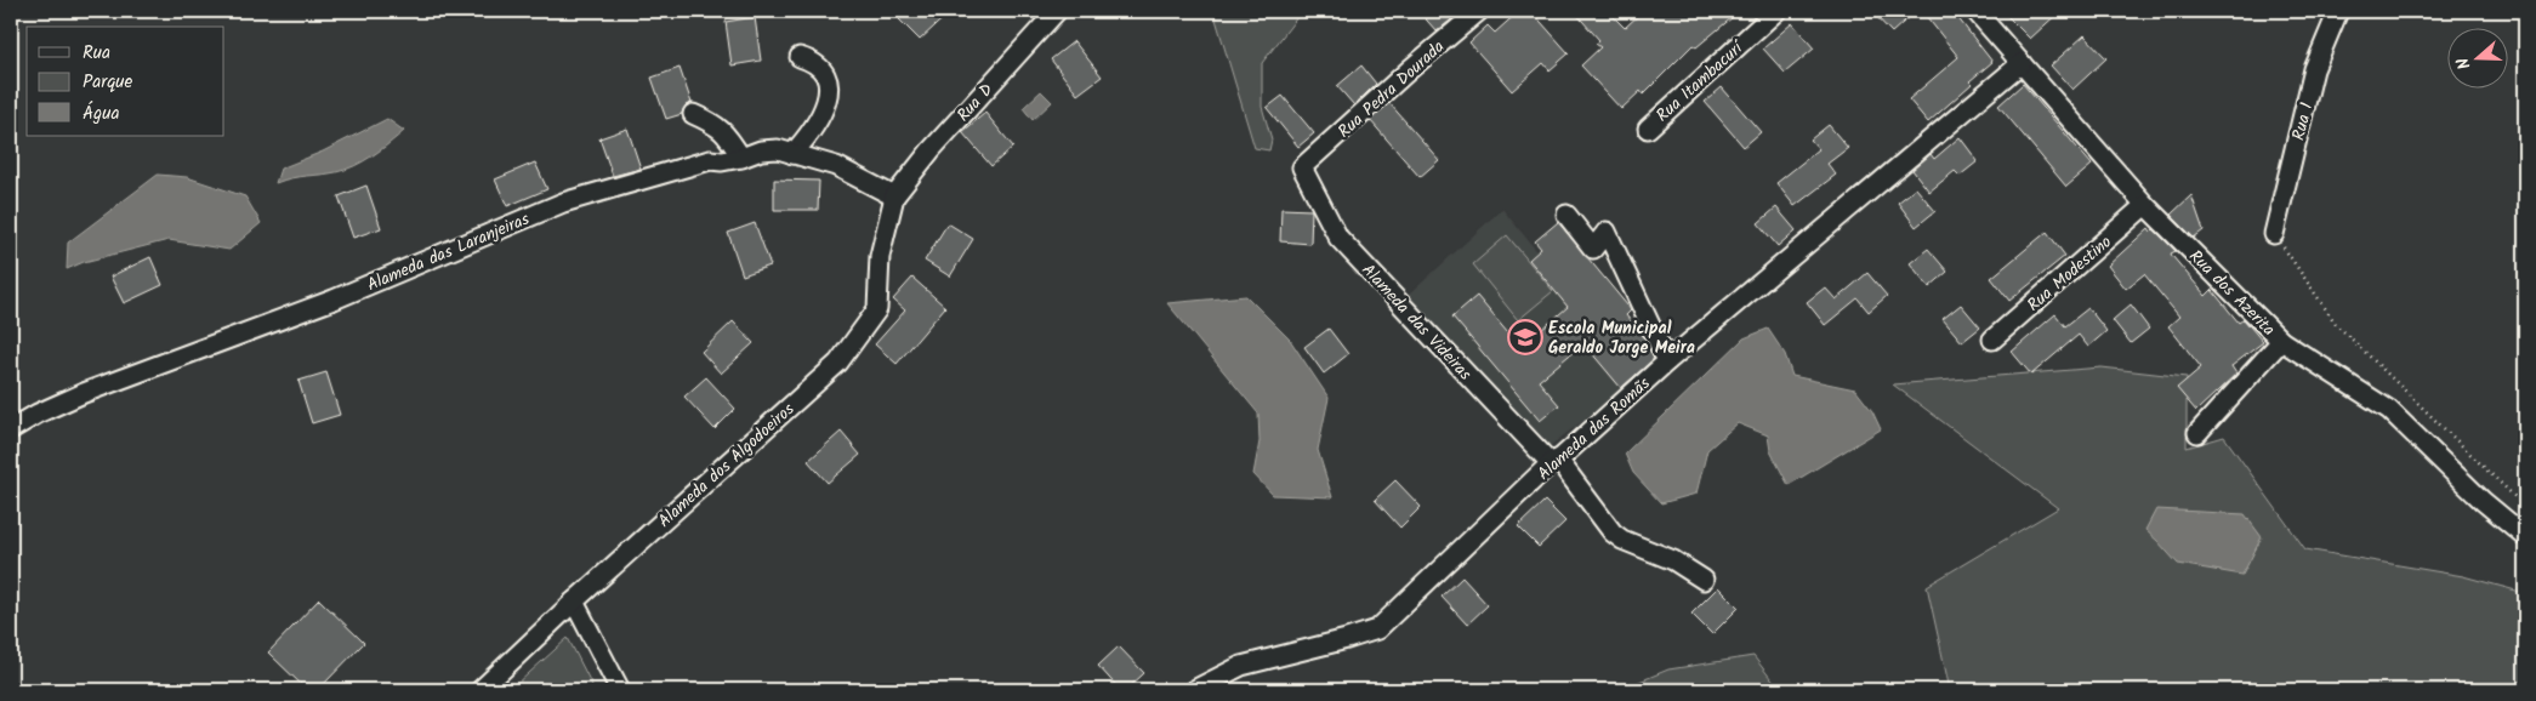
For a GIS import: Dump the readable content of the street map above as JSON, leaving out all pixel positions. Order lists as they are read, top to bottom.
{
  "streets": {
    "street": [
      "Rua Itambacurí",
      "Rua Pedra Dourada",
      "Rua D",
      "Rua 1",
      "Alameda das Laranjeiras",
      "Rua Modestino",
      "Rua dos Azerita",
      "Alameda das Videiras",
      "Alameda das Romãs",
      "Alameda dos Algodoeiros"
    ]
  },
  "crossings": [
    ["Rua Pedra Dourada", "Alameda das Videiras"],
    ["Rua D", "Alameda das Laranjeiras"],
    ["Rua D", "Alameda dos Algodoeiros"],
    ["Alameda das Laranjeiras", "Alameda dos Algodoeiros"],
    ["Rua Modestino", "Rua dos Azerita"],
    ["Rua dos Azerita", "Alameda das Romãs"],
    ["Alameda das Videiras", "Alameda das Romãs"]
  ],
  "places": {
    "school or university": ["Escola Municipal Geraldo Jorge Meira"]
  },
  "legend": ["Rua", "Parque", "Água"],
  "north": "left"
}
